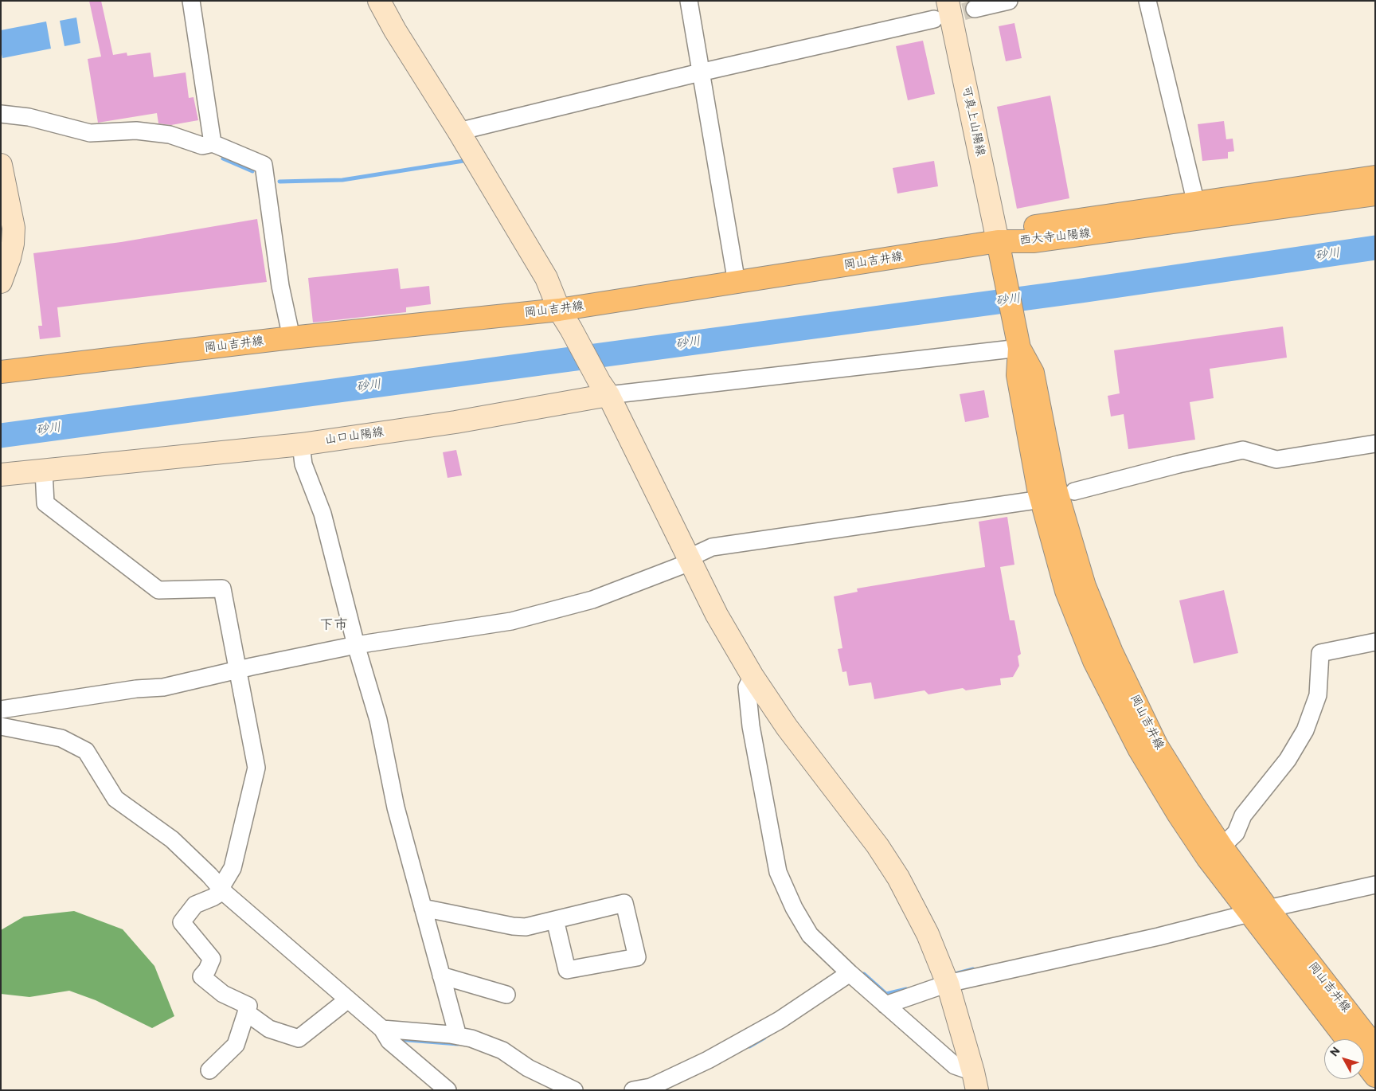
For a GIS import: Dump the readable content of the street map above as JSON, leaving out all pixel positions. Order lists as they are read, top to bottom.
{
  "streets": {
    "main road": ["西大寺山陽線", "岡山吉井線"],
    "street": ["可真上山陽線", "山口山陽線"]
  },
  "crossings": [
    ["可真上山陽線", "西大寺山陽線"],
    ["可真上山陽線", "岡山吉井線"],
    ["西大寺山陽線", "岡山吉井線"]
  ],
  "districts": ["下市"],
  "water": ["砂川"],
  "north": "top left"
}
